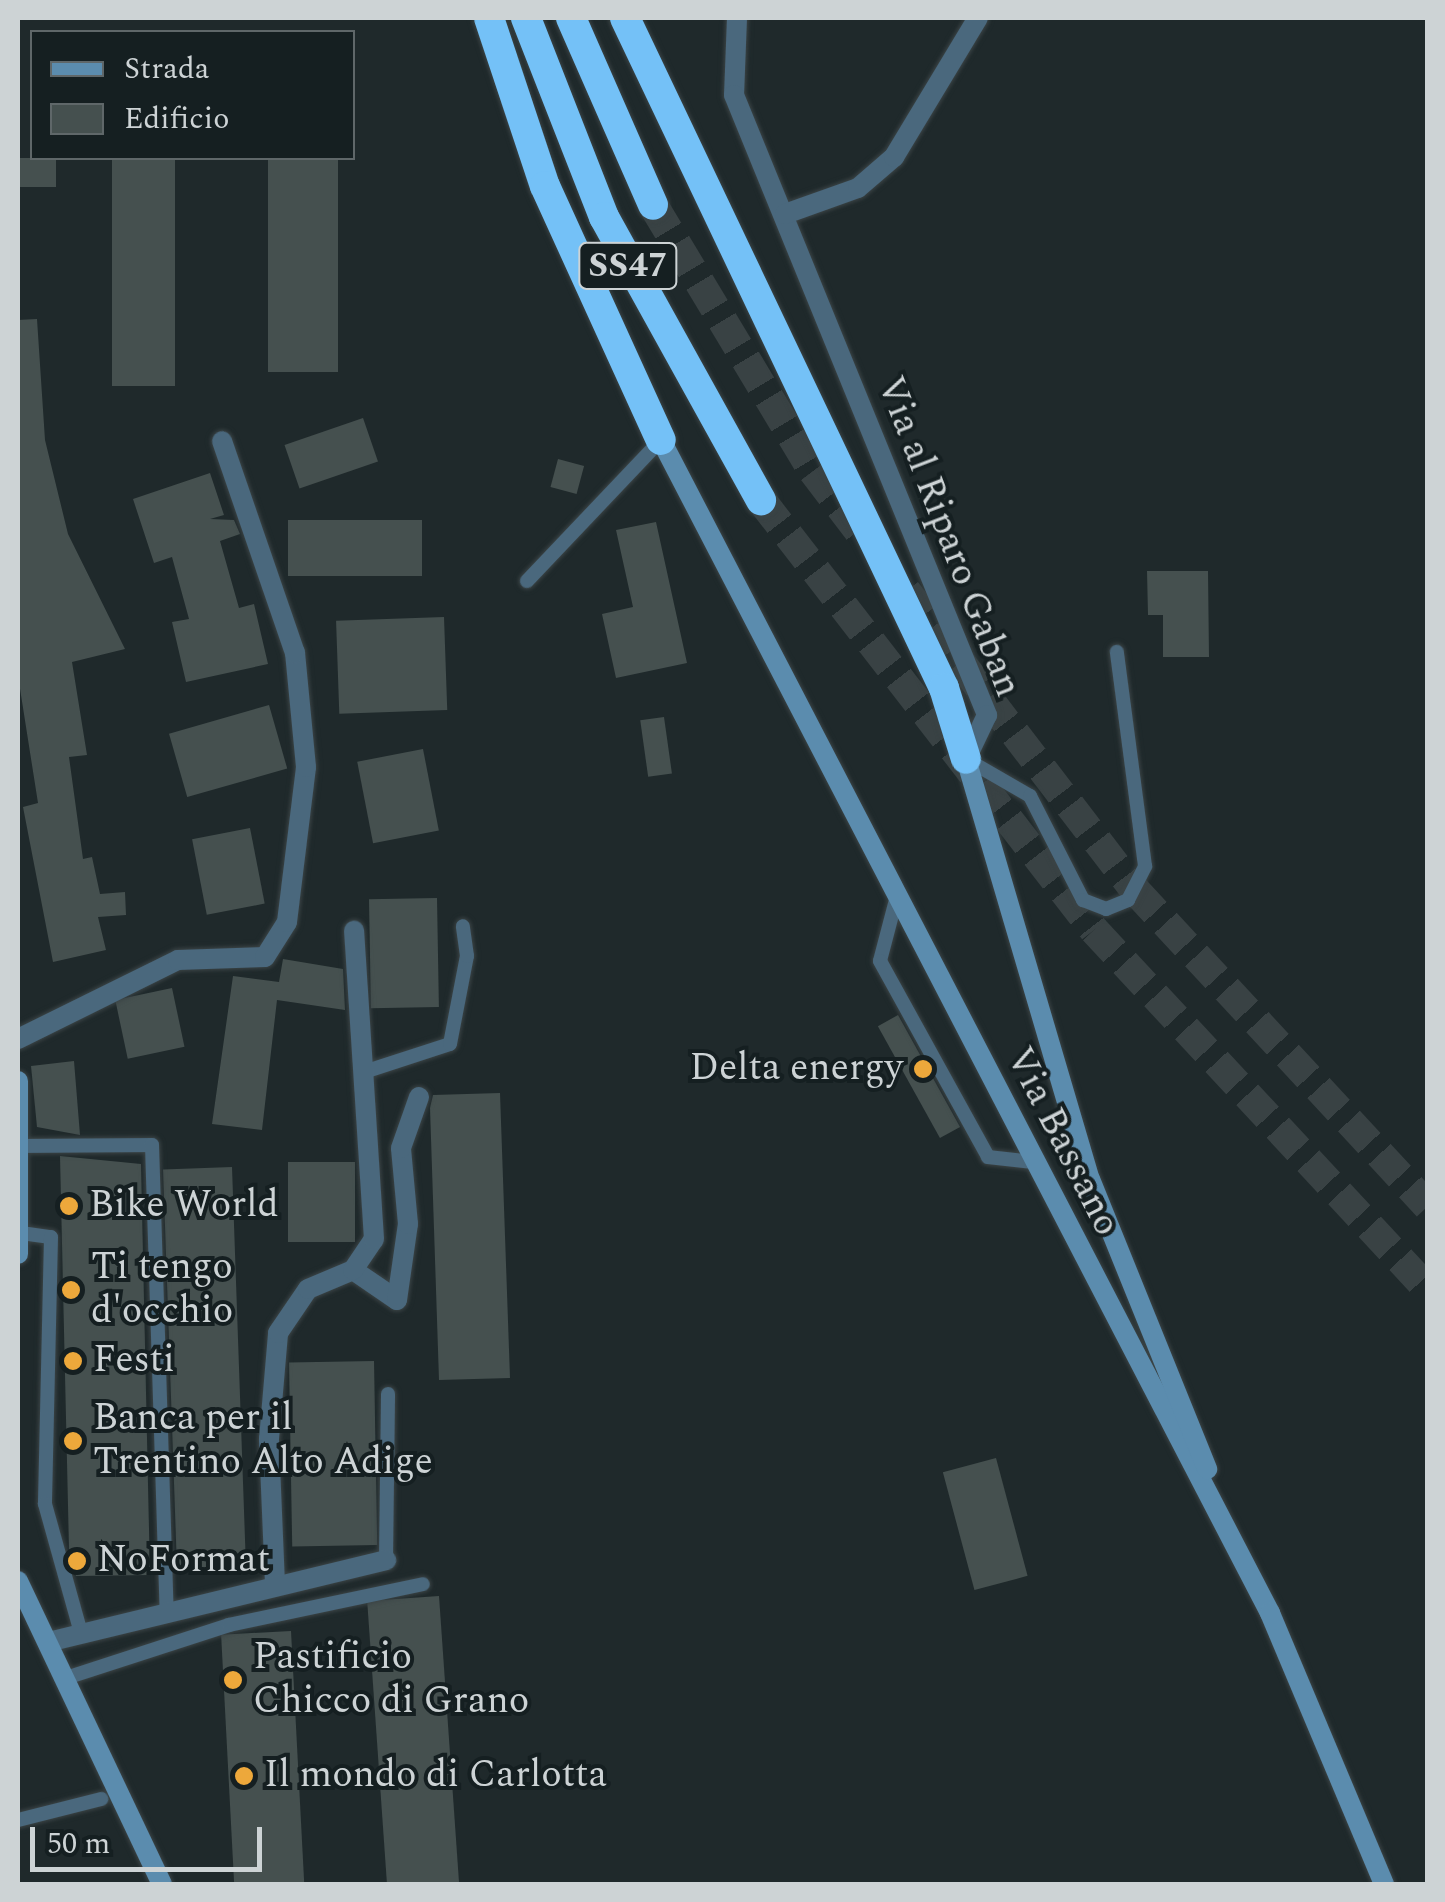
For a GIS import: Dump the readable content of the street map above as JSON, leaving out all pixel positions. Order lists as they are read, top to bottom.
{
  "streets": {
    "highway": ["SS47"],
    "main road": ["Via Bassano"],
    "street": ["Via al Riparo Gaban"]
  },
  "places": [
    "Delta energy",
    "Bike World",
    "Ti tengo d'occhio",
    "Festi",
    "Banca per il Trentino Alto Adige",
    "NoFormat",
    "Pastificio Chicco di Grano",
    "Il mondo di Carlotta"
  ],
  "legend": ["Strada", "Edificio"],
  "scale_bar": "50 m"
}
